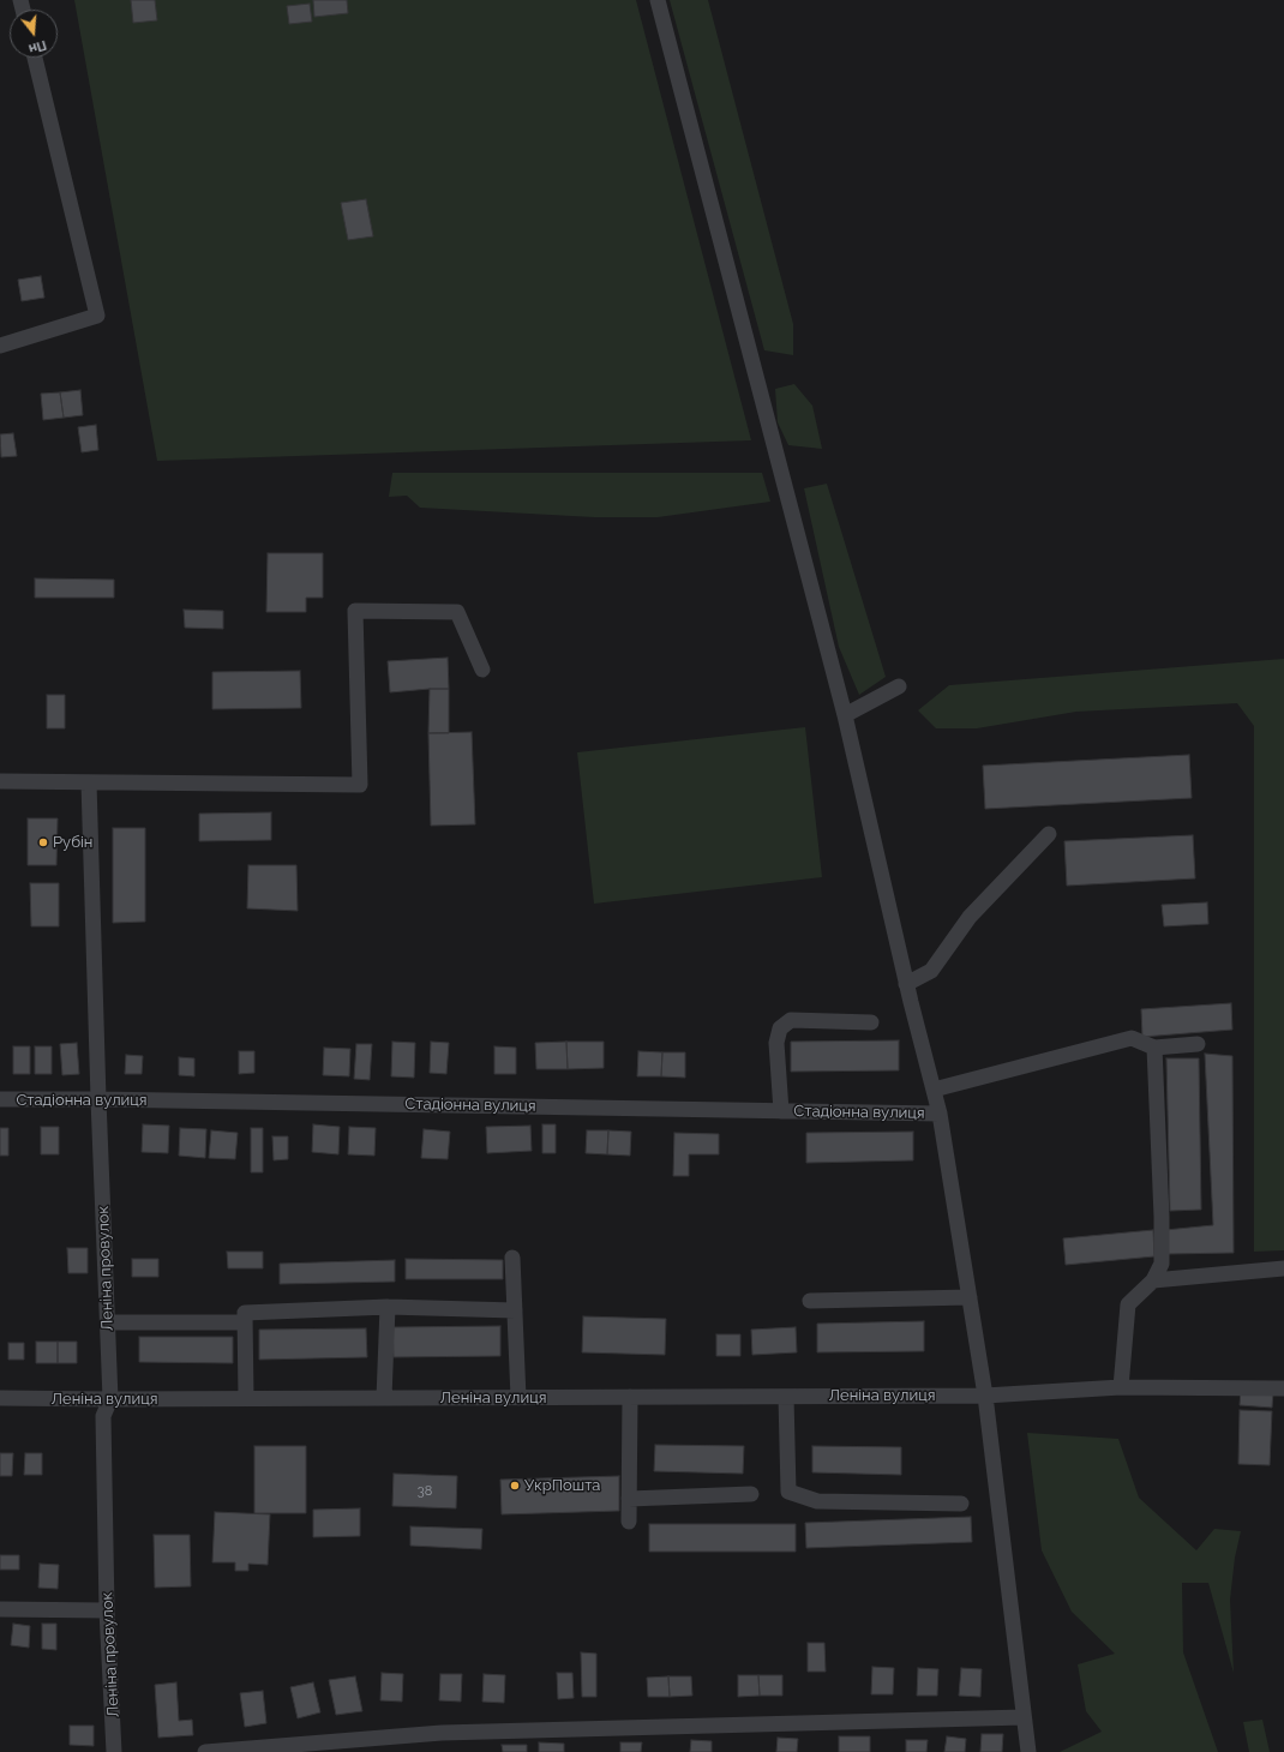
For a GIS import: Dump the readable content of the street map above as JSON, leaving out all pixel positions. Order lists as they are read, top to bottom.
{
  "streets": {
    "street": ["Стадіонна вулиця", "Леніна провулок", "Леніна вулиця"]
  },
  "crossings": [
    ["Стадіонна вулиця", "Леніна провулок"],
    ["Леніна провулок", "Леніна вулиця"]
  ],
  "places": ["Рубін", "УкрПошта"],
  "house_numbers": ["38"],
  "north": "bottom"
}
